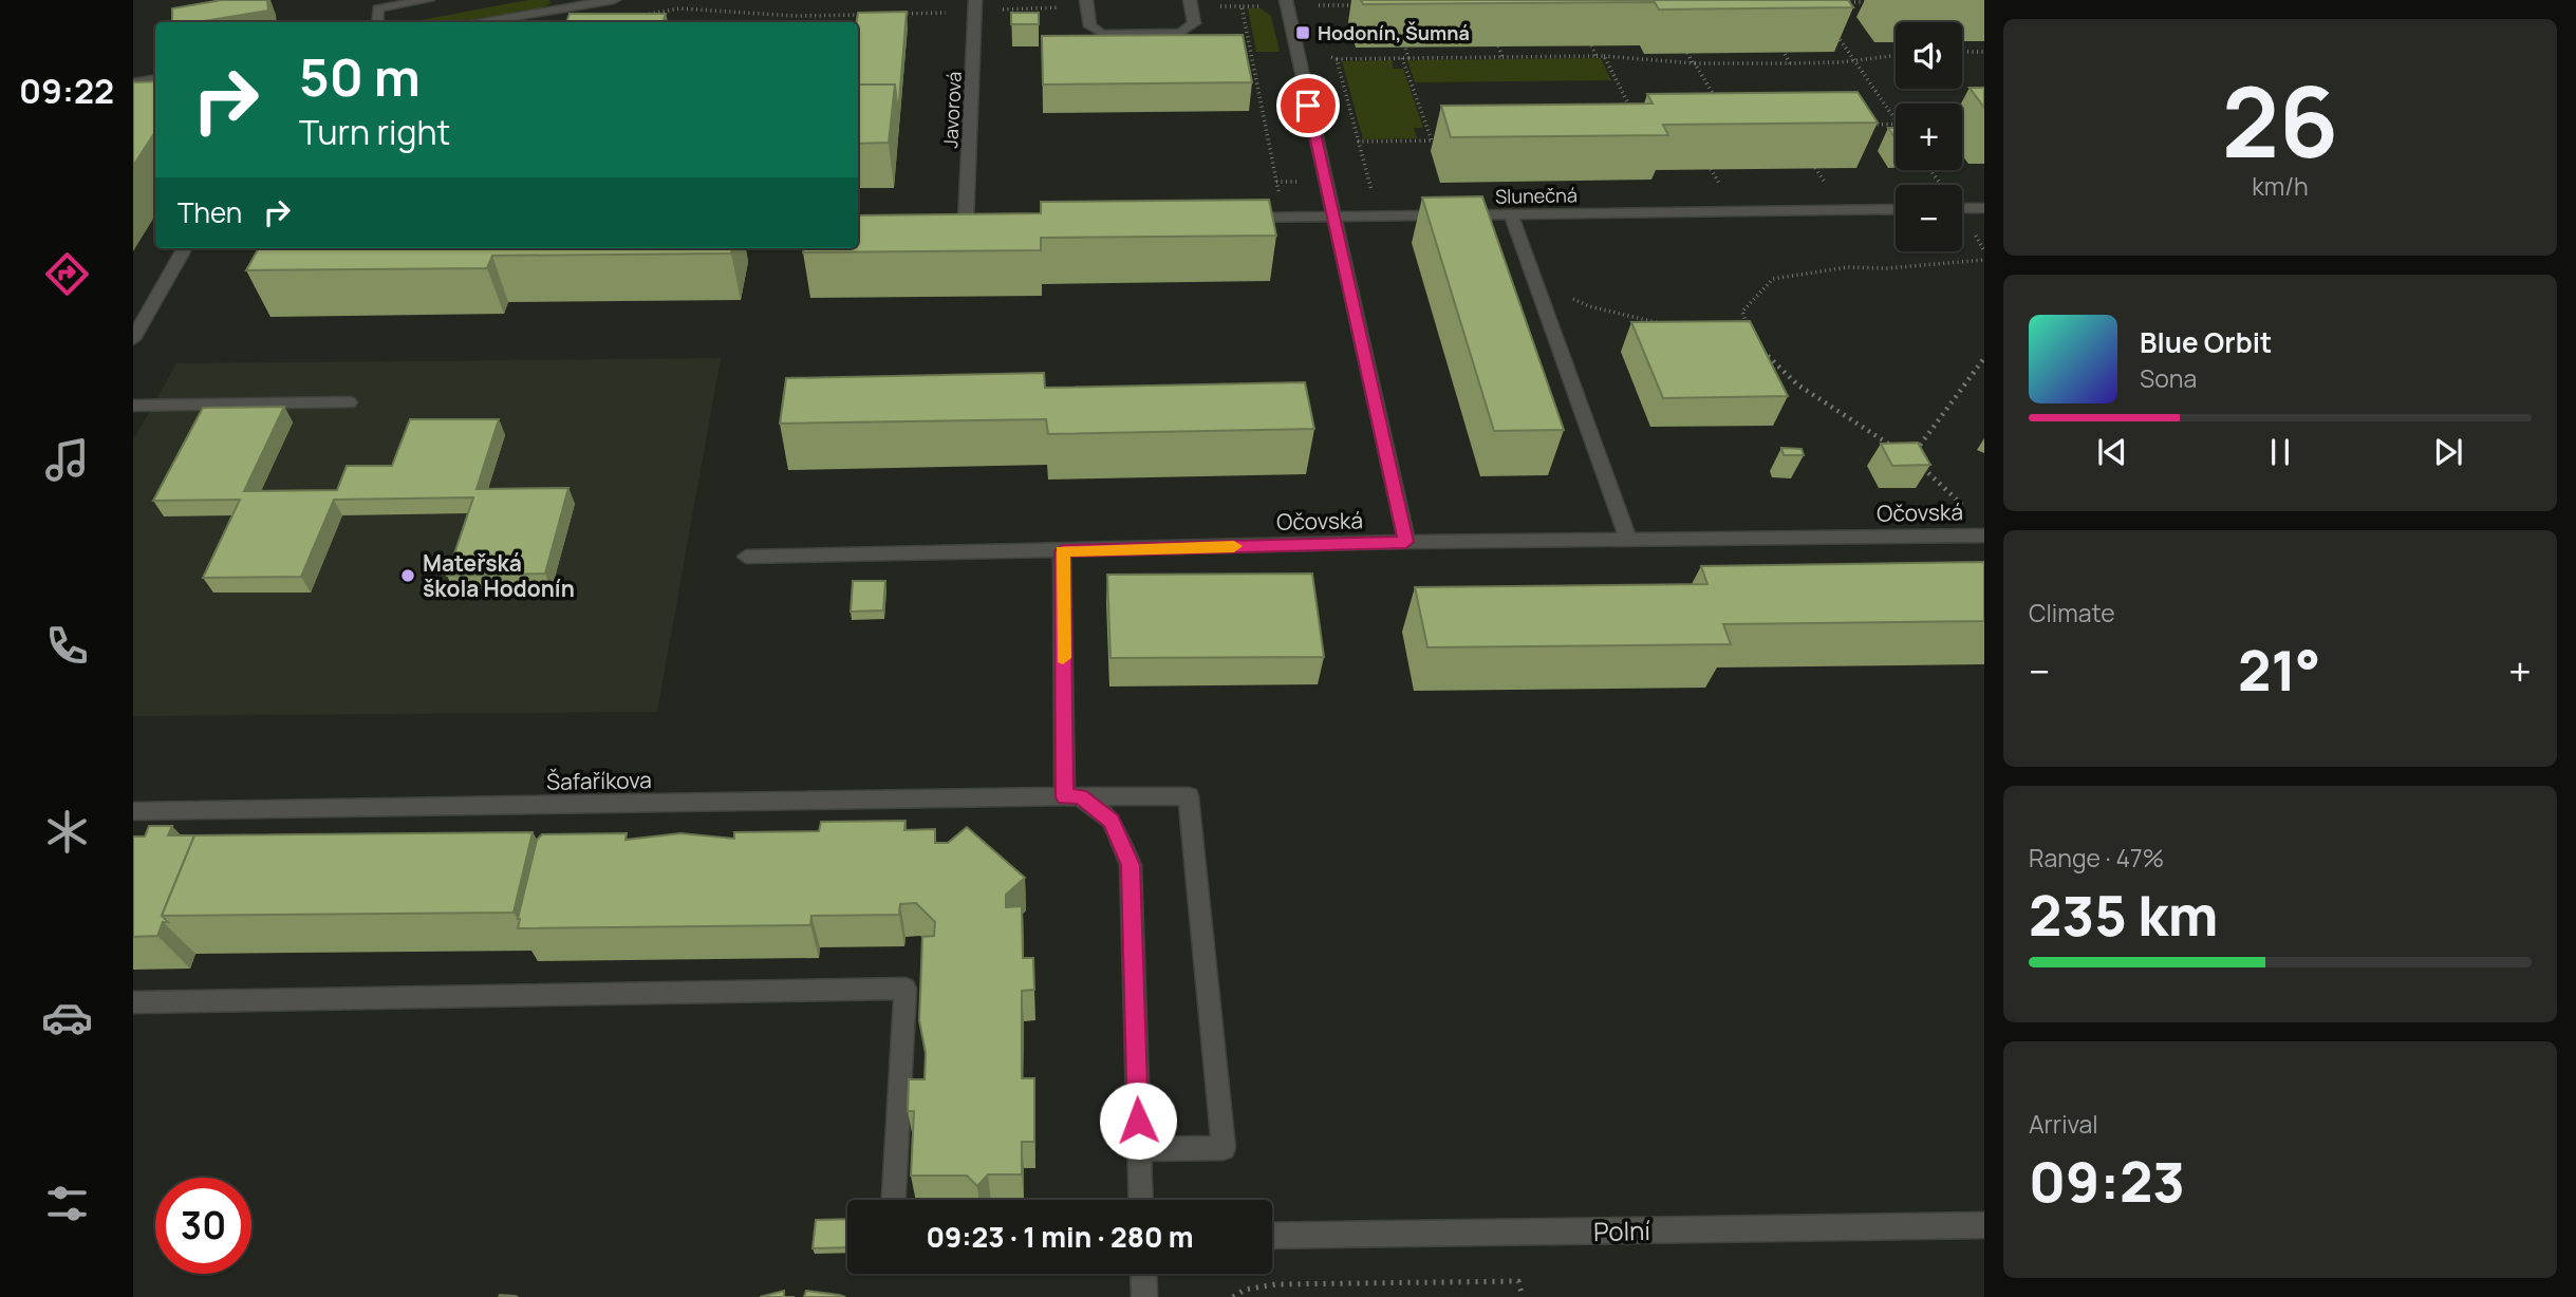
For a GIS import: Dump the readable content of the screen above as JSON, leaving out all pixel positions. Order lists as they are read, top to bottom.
{
  "streets": {
    "street": [
      "Javorová",
      "Slunečná",
      "Očovská",
      "Šafaříkova",
      "Polní"
    ]
  },
  "places": {
    "transit": ["Hodonín, Šumná"],
    "other": ["Mateřská škola Hodonín"]
  },
  "page": {
    "tabs": "09:22",
    "tile": [
      ["26", "km/h"],
      "Climate",
      ["Range · 47%", "235 km"],
      ["Arrival", "09:23"]
    ],
    "map_buttons": ["+", "−"],
    "turn": ["50 m", "Turn right"],
    "then": "Then",
    "song": ["Blue Orbit", "Sona"],
    "heat": ["−", "21°", "+"],
    "limit": "30",
    "trip": "09:23 · 1 min · 280 m"
  }
}
